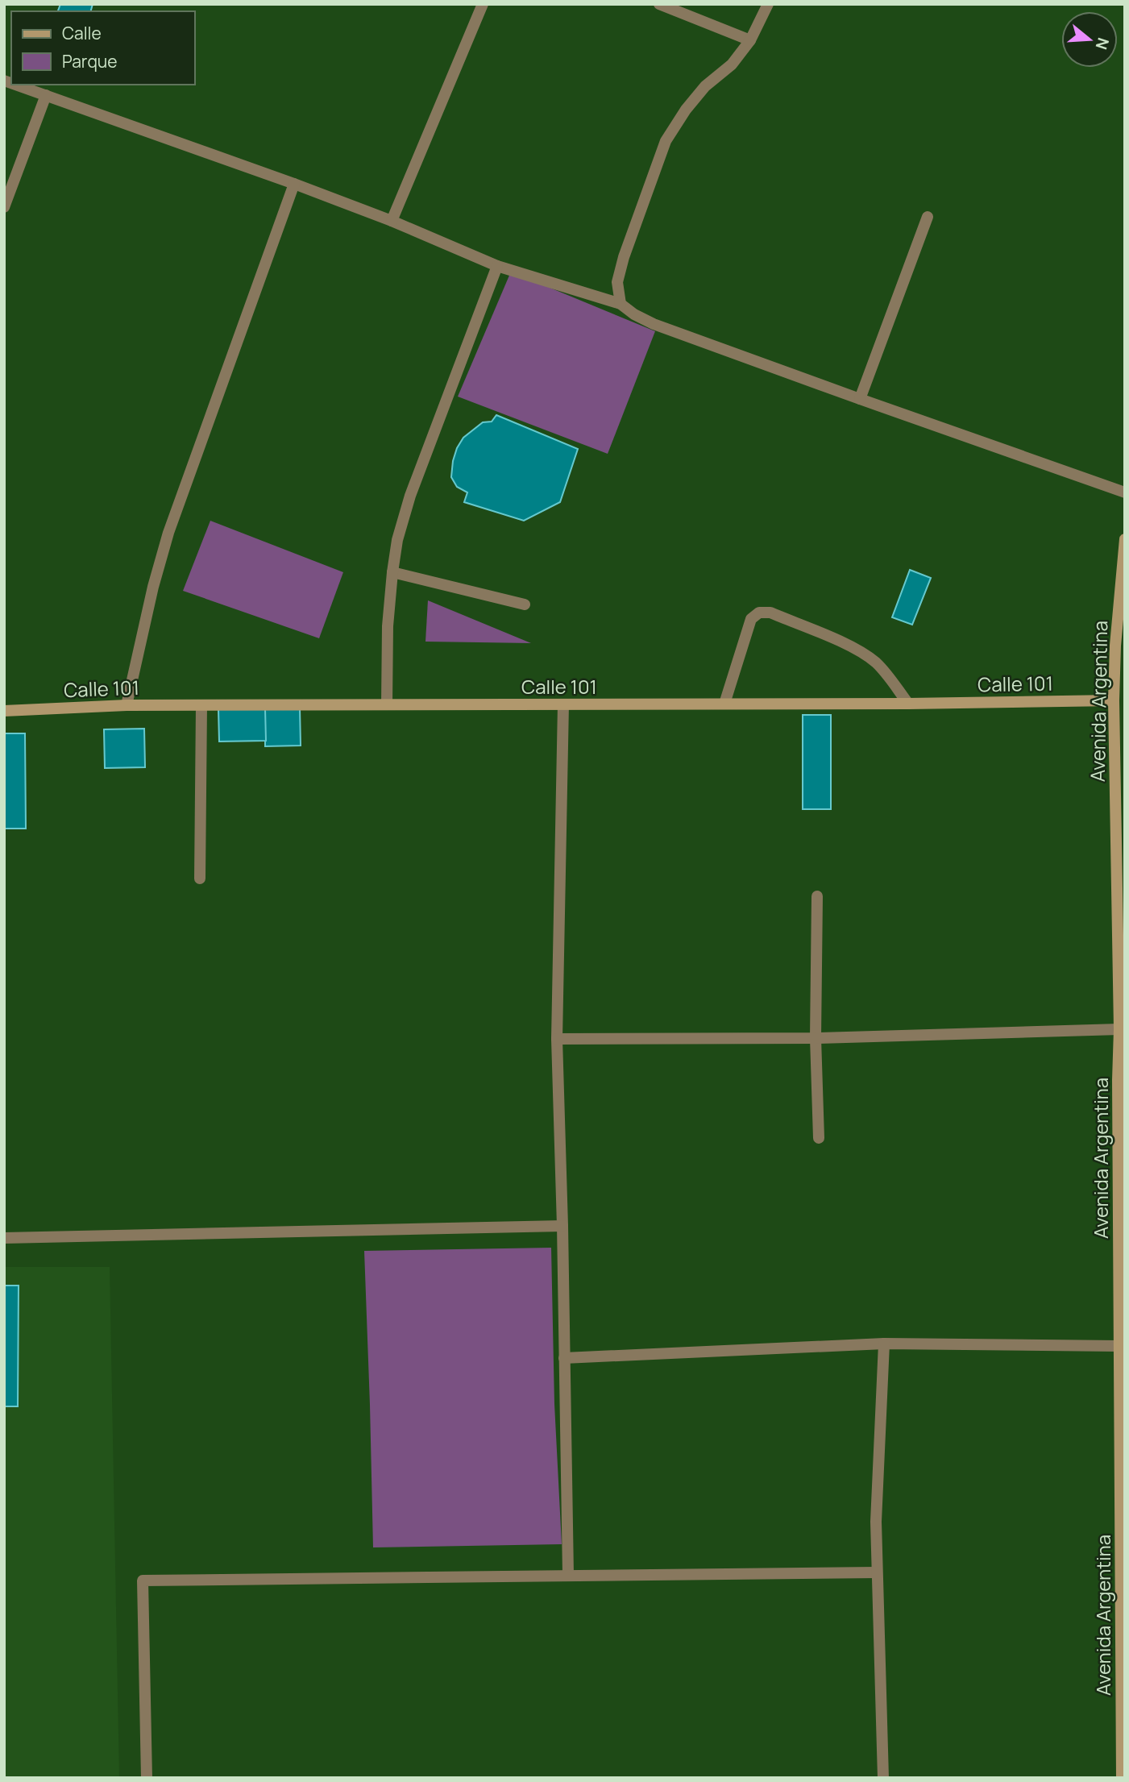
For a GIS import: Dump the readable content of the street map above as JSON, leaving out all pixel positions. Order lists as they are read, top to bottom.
{
  "streets": {
    "main road": ["Calle 101", "Avenida Argentina"]
  },
  "crossings": [
    ["Calle 101", "Avenida Argentina"]
  ],
  "legend": ["Calle", "Parque"],
  "north": "right"
}
